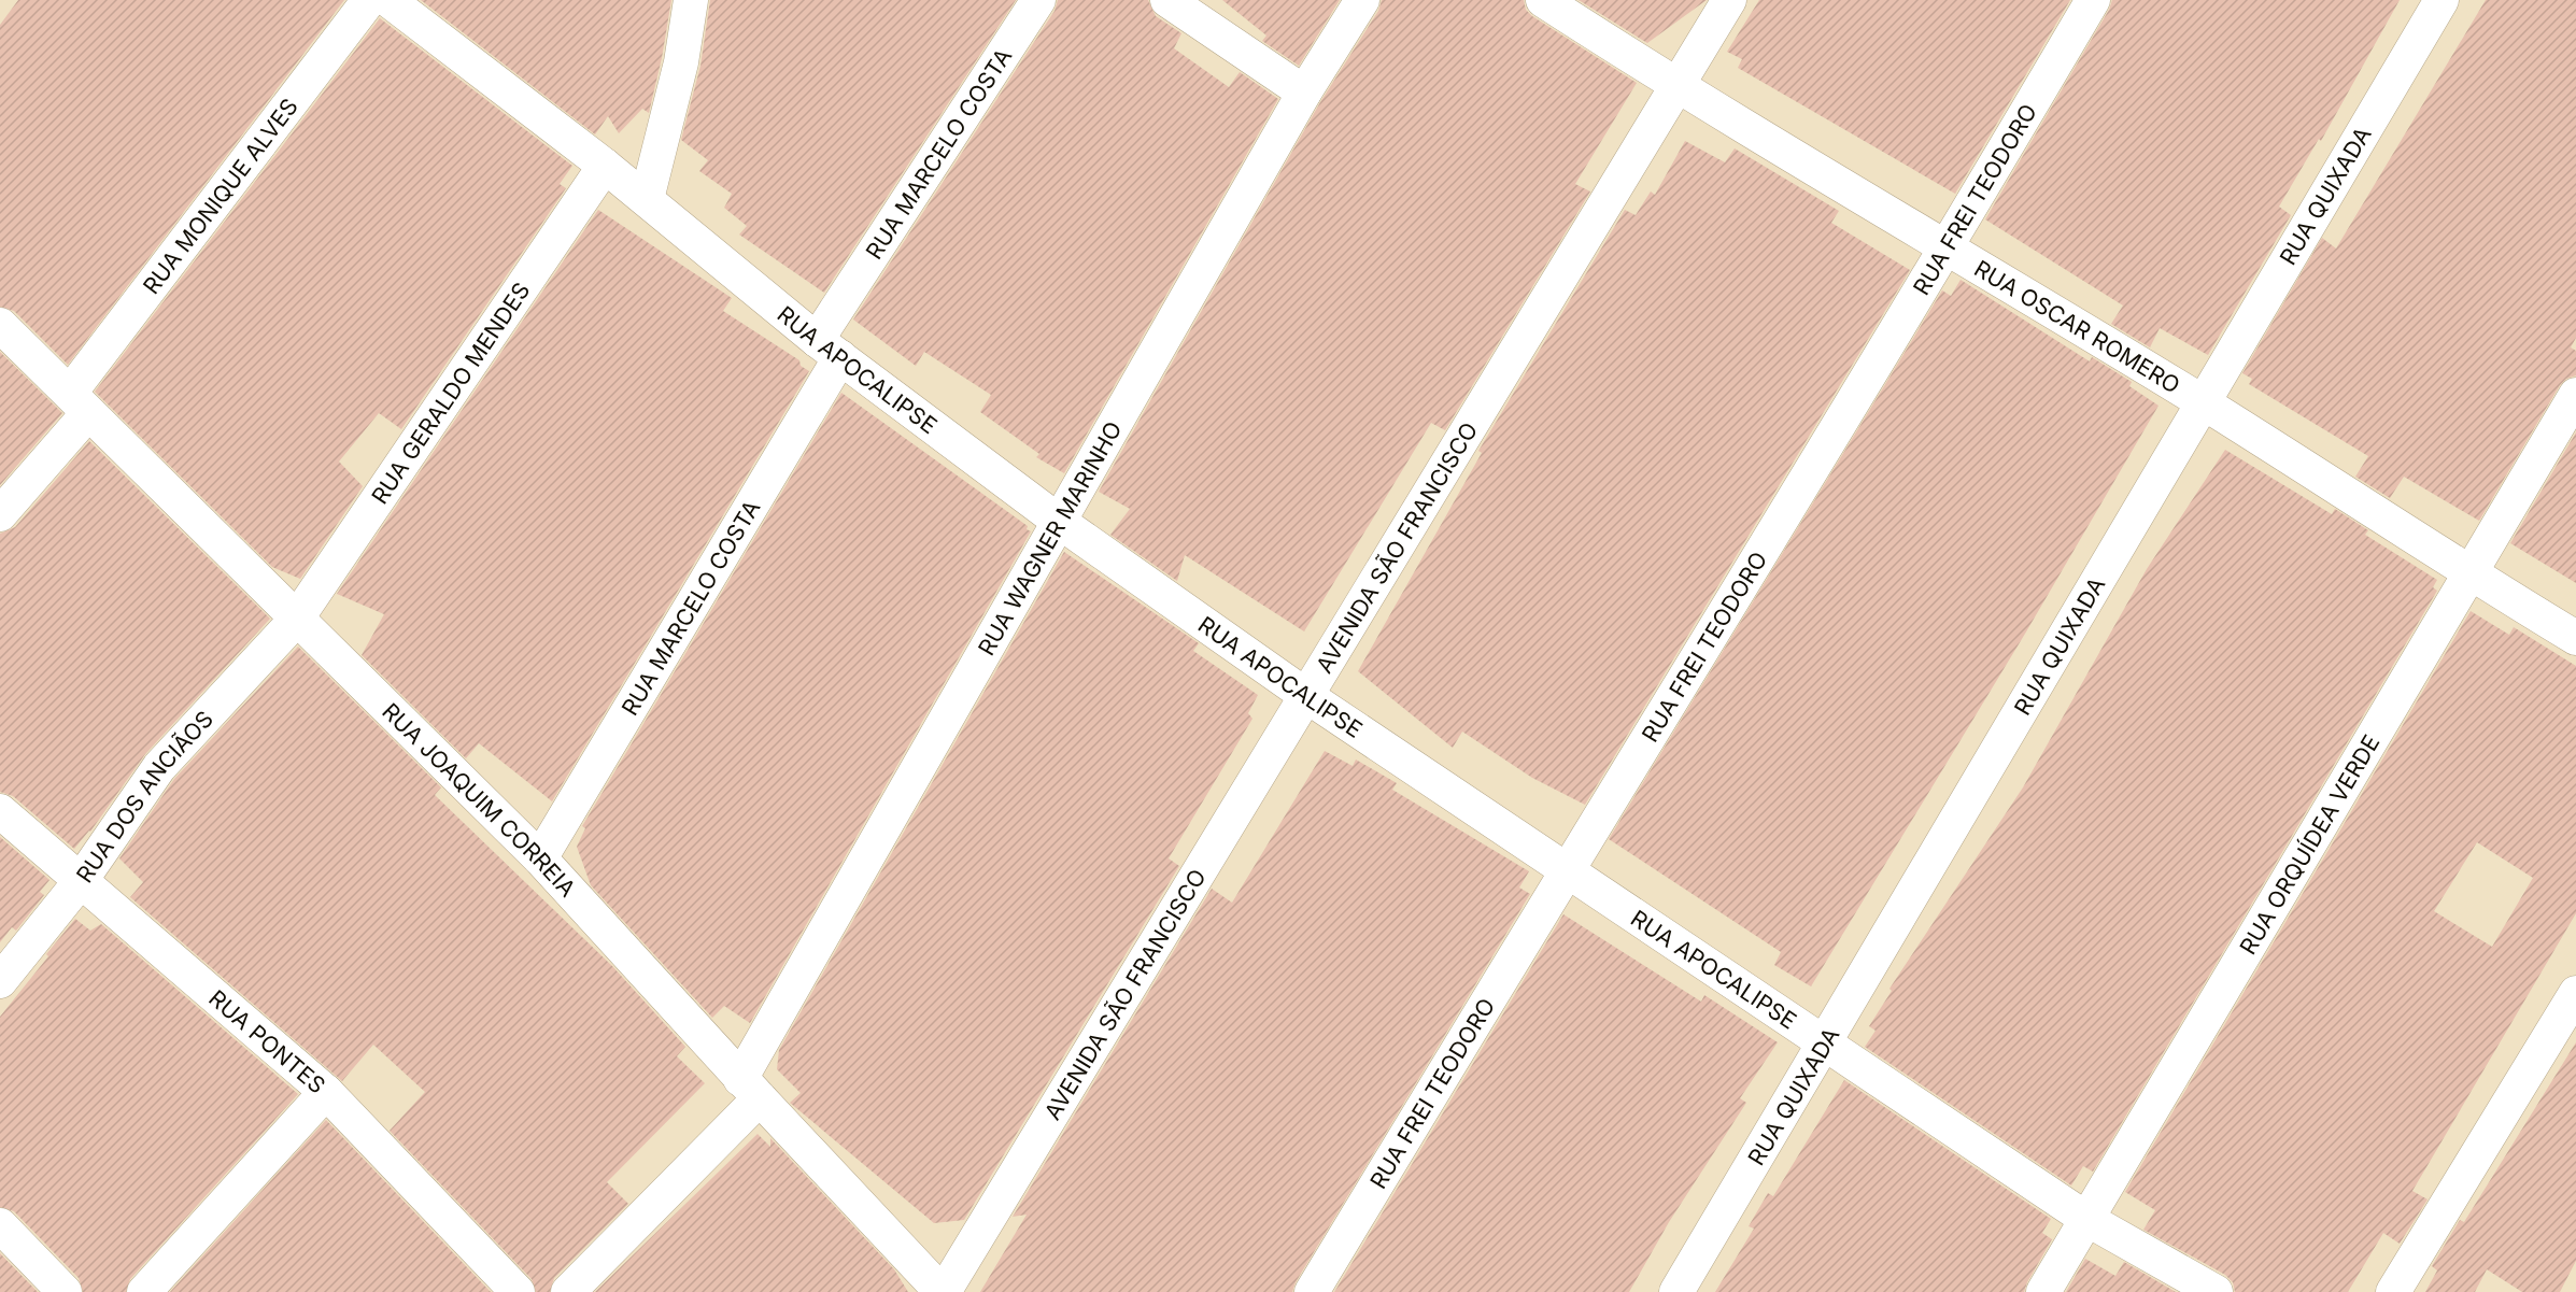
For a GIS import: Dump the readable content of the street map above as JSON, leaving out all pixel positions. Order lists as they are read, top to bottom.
{
  "streets": {
    "street": [
      "RUA MARCELO COSTA",
      "RUA QUIXADA",
      "RUA MONIQUE ALVES",
      "RUA FREI TEODORO",
      "RUA OSCAR ROMERO",
      "RUA APOCALIPSE",
      "RUA GERALDO MENDES",
      "RUA WAGNER MARINHO",
      "AVENIDA SÃO FRANCISCO",
      "RUA DOS ANCIÃOS",
      "RUA JOAQUIM CORREIA",
      "RUA ORQUÍDEA VERDE",
      "RUA PONTES"
    ]
  },
  "crossings": [
    ["RUA MARCELO COSTA", "RUA APOCALIPSE"],
    ["RUA MARCELO COSTA", "RUA JOAQUIM CORREIA"],
    ["RUA QUIXADA", "RUA OSCAR ROMERO"],
    ["RUA QUIXADA", "RUA APOCALIPSE"],
    ["RUA MONIQUE ALVES", "RUA JOAQUIM CORREIA"],
    ["RUA FREI TEODORO", "RUA OSCAR ROMERO"],
    ["RUA FREI TEODORO", "RUA APOCALIPSE"],
    ["RUA OSCAR ROMERO", "AVENIDA SÃO FRANCISCO"],
    ["RUA OSCAR ROMERO", "RUA ORQUÍDEA VERDE"],
    ["RUA APOCALIPSE", "RUA GERALDO MENDES"],
    ["RUA APOCALIPSE", "RUA WAGNER MARINHO"],
    ["RUA APOCALIPSE", "AVENIDA SÃO FRANCISCO"],
    ["RUA APOCALIPSE", "RUA ORQUÍDEA VERDE"],
    ["RUA GERALDO MENDES", "RUA DOS ANCIÃOS"],
    ["RUA GERALDO MENDES", "RUA JOAQUIM CORREIA"],
    ["RUA WAGNER MARINHO", "RUA JOAQUIM CORREIA"],
    ["AVENIDA SÃO FRANCISCO", "RUA JOAQUIM CORREIA"],
    ["RUA DOS ANCIÃOS", "RUA JOAQUIM CORREIA"],
    ["RUA DOS ANCIÃOS", "RUA PONTES"]
  ]
}
